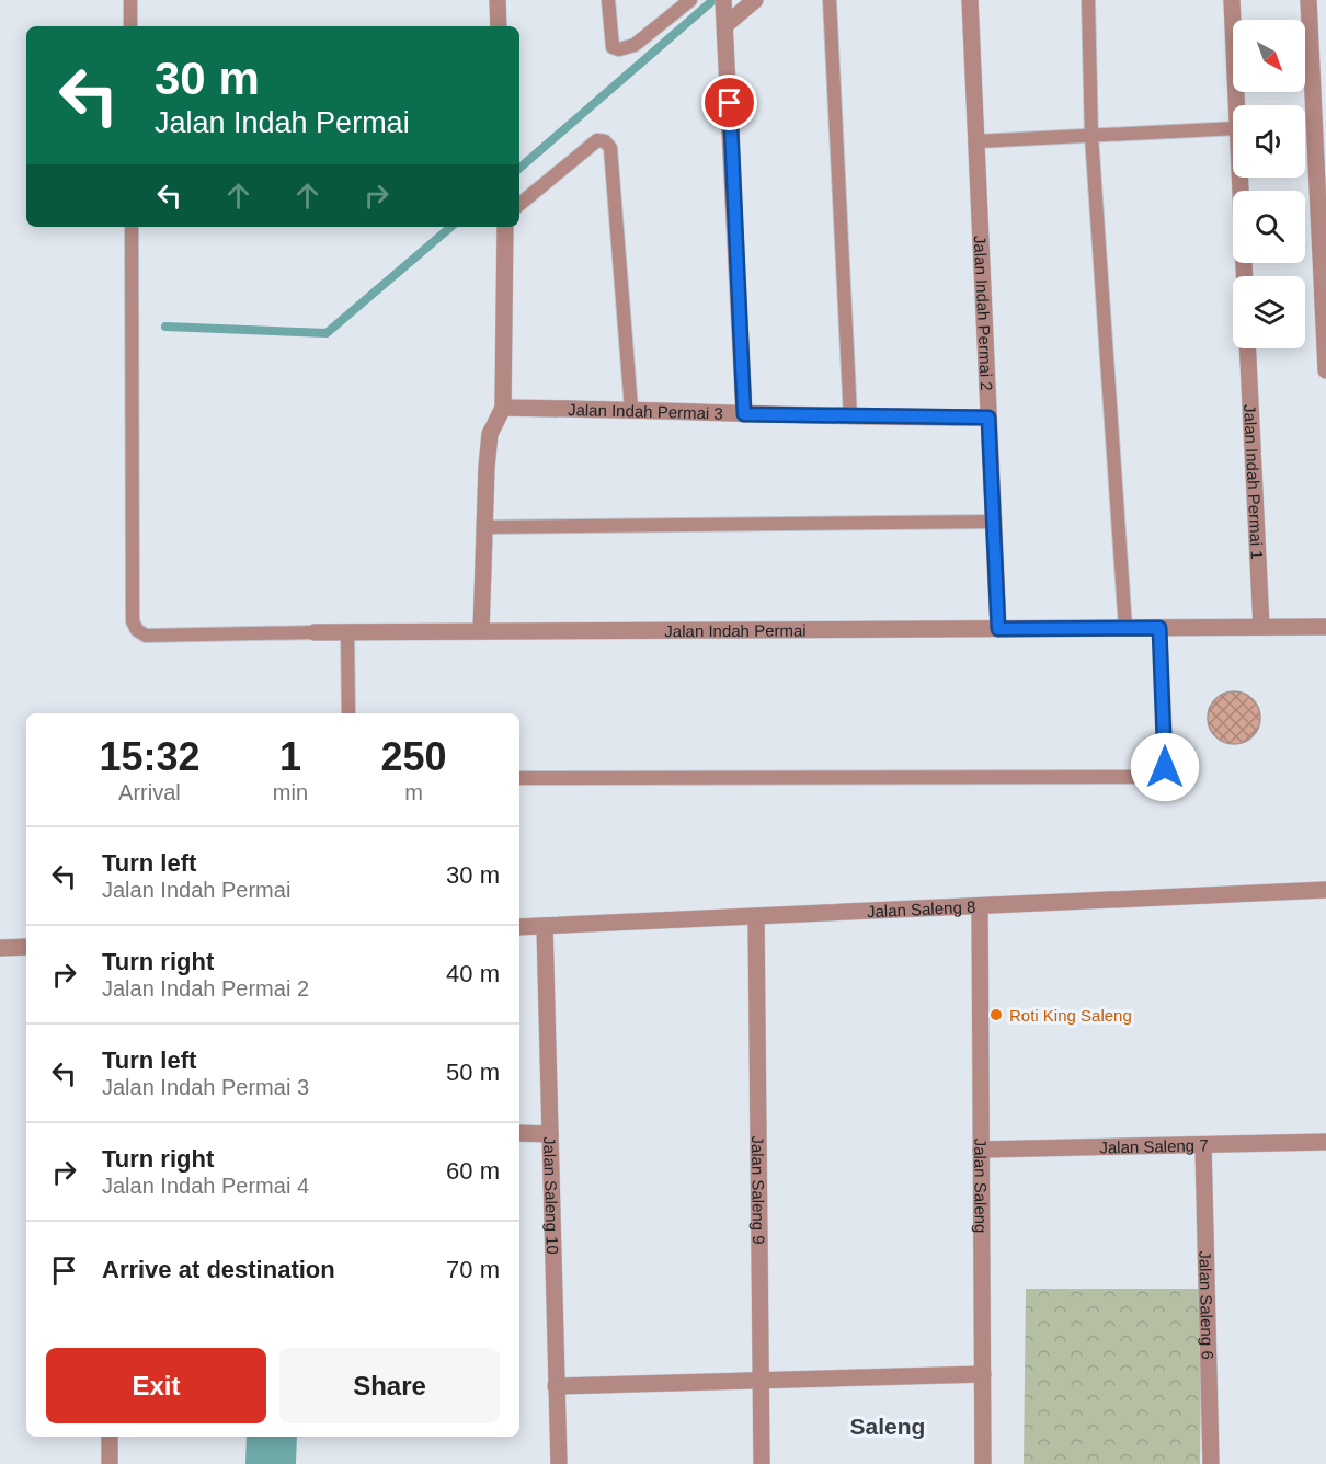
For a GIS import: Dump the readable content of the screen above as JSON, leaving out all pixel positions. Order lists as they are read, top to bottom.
{
  "streets": {
    "street": [
      "Jalan Indah Permai 2",
      "Jalan Indah Permai 3",
      "Jalan Indah Permai 1",
      "Jalan Indah Permai",
      "Jalan Saleng 8",
      "Jalan Saleng 7",
      "Jalan Saleng",
      "Jalan Saleng 9",
      "Jalan Saleng 10",
      "Jalan Saleng 6"
    ]
  },
  "crossings": [
    ["Jalan Indah Permai 2", "Jalan Indah Permai 3"],
    ["Jalan Indah Permai 2", "Jalan Indah Permai"],
    ["Jalan Indah Permai 1", "Jalan Indah Permai"],
    ["Jalan Saleng 8", "Jalan Saleng"],
    ["Jalan Saleng 8", "Jalan Saleng 9"],
    ["Jalan Saleng 8", "Jalan Saleng 10"],
    ["Jalan Saleng 7", "Jalan Saleng"],
    ["Jalan Saleng 7", "Jalan Saleng 6"]
  ],
  "districts": ["Saleng"],
  "places": ["Roti King Saleng"],
  "north": "bottom right",
  "page": {
    "turn": ["30 m", "Jalan Indah Permai"],
    "eta": [
      "15:32",
      "Arrival",
      "1",
      "min",
      "250",
      "m"
    ],
    "list": [
      {
        "name": "Turn left",
        "note": "Jalan Indah Permai",
        "value": "30 m"
      },
      {
        "name": "Turn right",
        "note": "Jalan Indah Permai 2",
        "value": "40 m"
      },
      {
        "name": "Turn left",
        "note": "Jalan Indah Permai 3",
        "value": "50 m"
      },
      {
        "name": "Turn right",
        "note": "Jalan Indah Permai 4",
        "value": "60 m"
      },
      {
        "name": "Arrive at destination",
        "value": "70 m"
      }
    ],
    "buttons": ["Exit", "Share"]
  }
}
